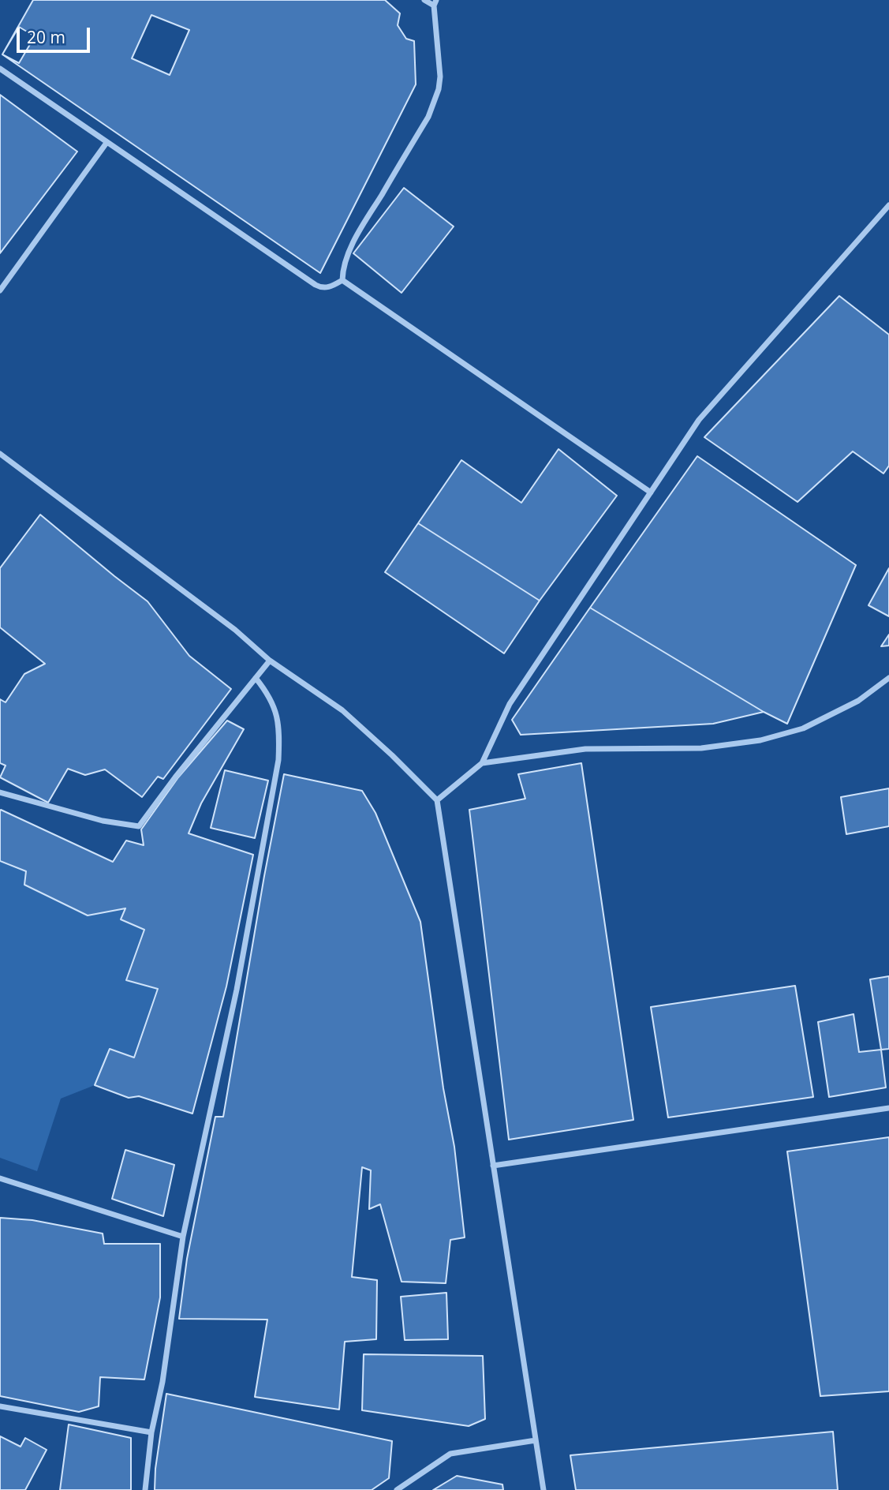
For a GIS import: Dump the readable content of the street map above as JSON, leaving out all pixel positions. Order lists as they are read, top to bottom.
{
  "scale_bar": "20 m"
}
